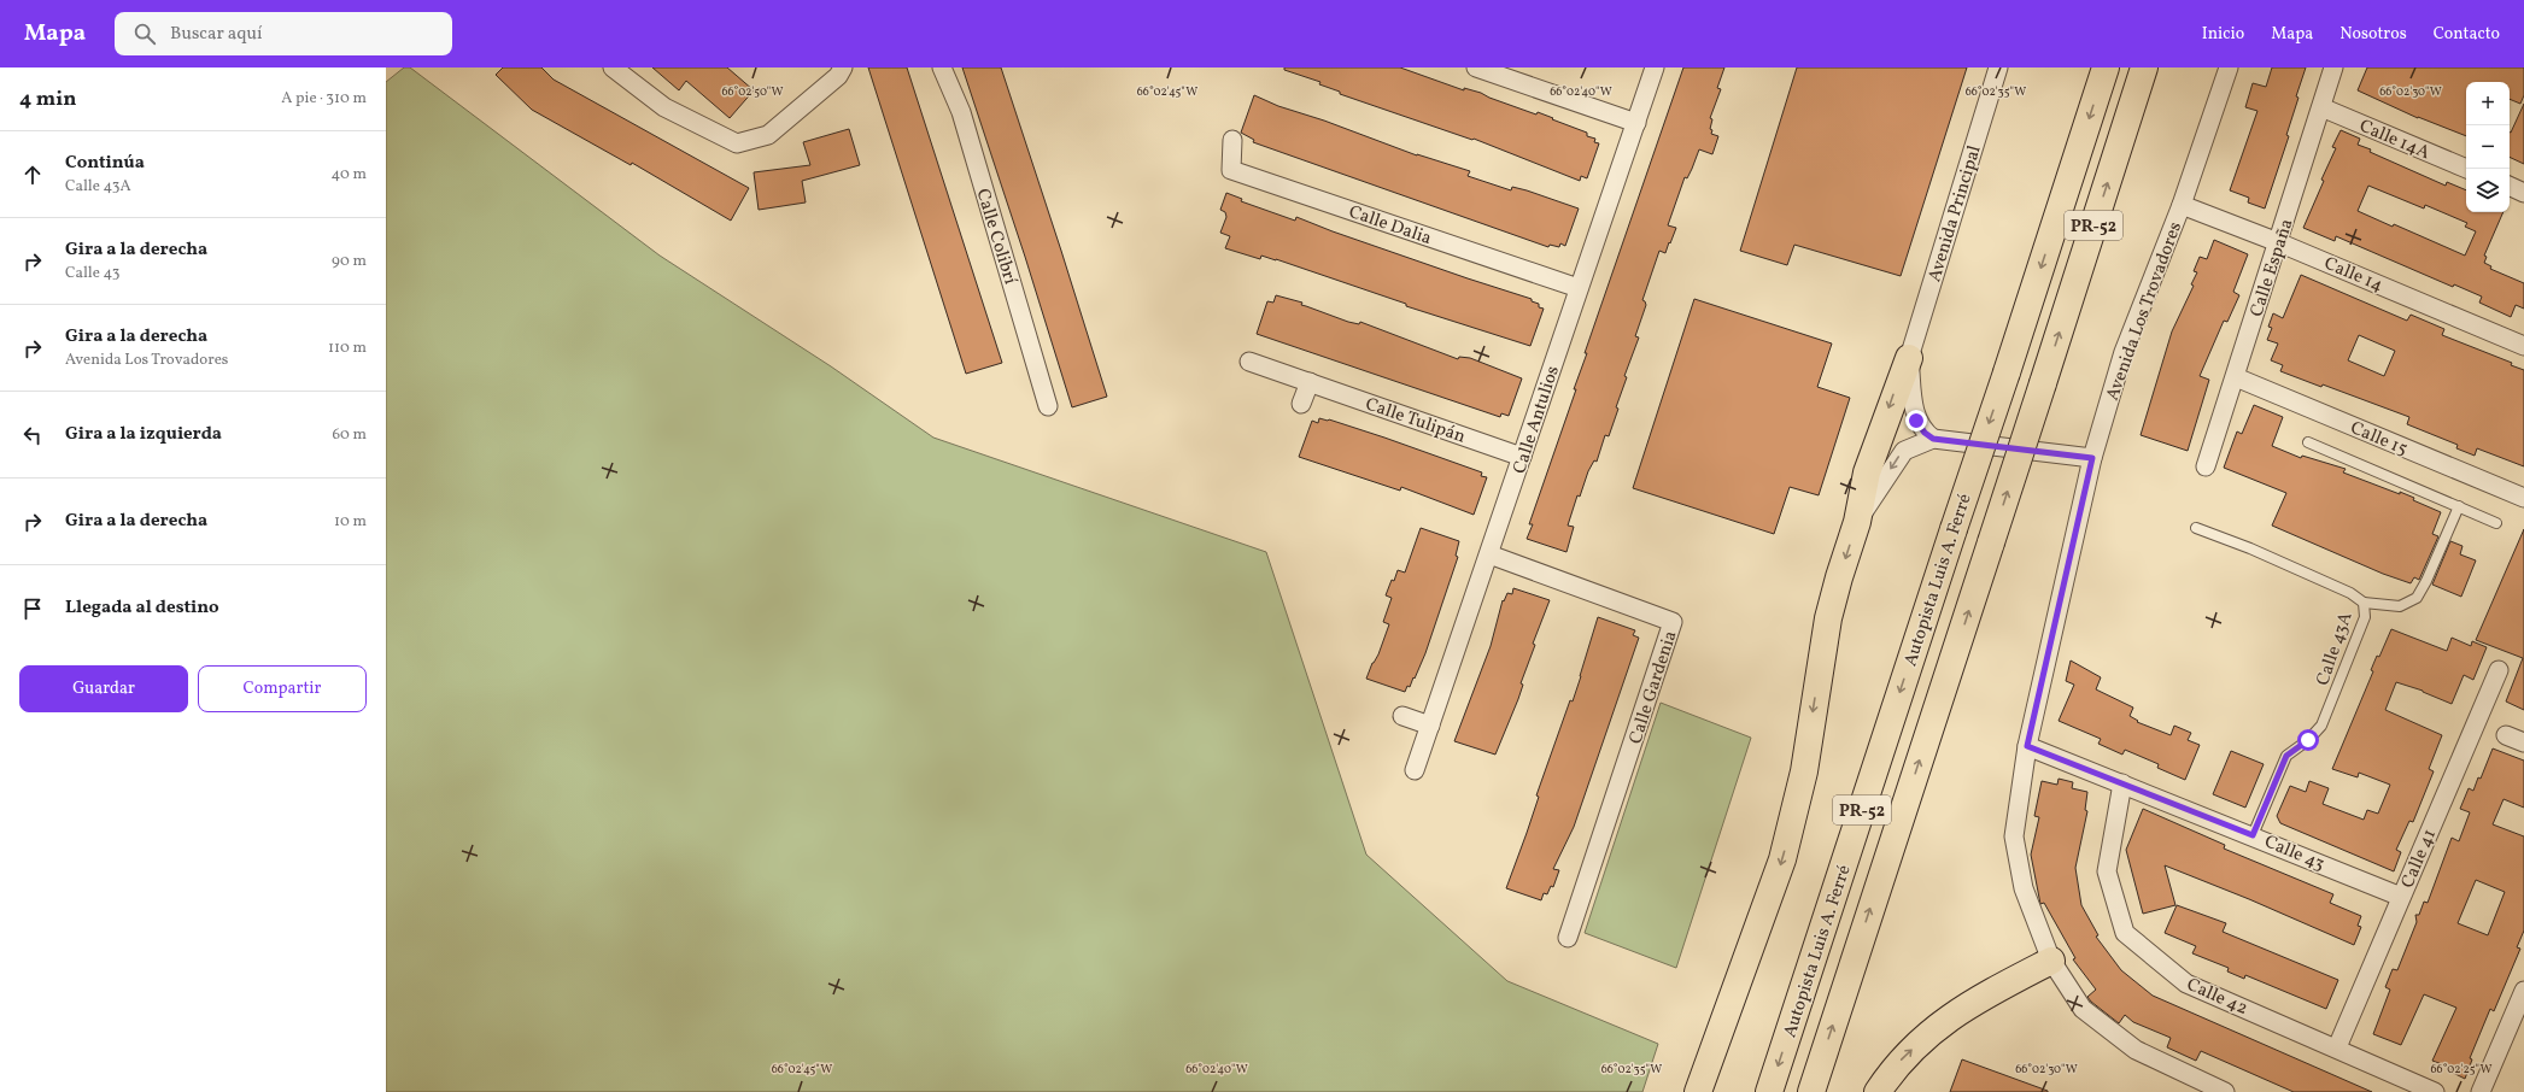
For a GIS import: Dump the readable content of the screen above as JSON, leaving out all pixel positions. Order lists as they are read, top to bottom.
{
  "streets": {
    "highway": ["PR-52", "Autopista Luis A. Ferré"],
    "street": [
      "Calle 14A",
      "Avenida Principal",
      "Calle Dalia",
      "Calle Colibrí",
      "Calle España",
      "Calle 14",
      "Avenida Los Trovadores",
      "Calle Tulipán",
      "Calle Antulios",
      "Calle 15",
      "Calle Gardenia",
      "Calle 43",
      "Calle 41",
      "Calle 42"
    ],
    "lane": ["Calle 43A"]
  },
  "crossings": [
    ["Calle 14A", "Calle España"],
    ["Calle Dalia", "Calle Antulios"],
    ["Calle España", "Calle 14"],
    ["Calle España", "Calle 15"],
    ["Calle 14", "Avenida Los Trovadores"],
    ["Avenida Los Trovadores", "Calle 43"],
    ["Calle Tulipán", "Calle Antulios"],
    ["Calle Antulios", "Calle Gardenia"],
    ["Calle 43A", "Calle 43"],
    ["Calle 43", "Calle 41"],
    ["Calle 43", "Calle 42"],
    ["Calle 41", "Calle 42"]
  ],
  "page": {
    "header": "Mapa",
    "search": "Buscar aquí",
    "nav": [
      "Inicio",
      "Mapa",
      "Nosotros",
      "Contacto"
    ],
    "heading": ["4 min", "A pie · 310 m"],
    "map_buttons": ["+", "−"],
    "list": [
      ["Continúa", "Calle 43A", "40 m"],
      ["Gira a la derecha", "Calle 43", "90 m"],
      ["Gira a la derecha", "Avenida Los Trovadores", "110 m"],
      ["Gira a la izquierda", "60 m"],
      ["Gira a la derecha", "10 m"],
      "Llegada al destino"
    ],
    "buttons": ["Guardar", "Compartir"]
  },
  "coordinates": [
    "66°02'50\"W",
    "66°02'45\"W",
    "66°02'40\"W",
    "66°02'35\"W",
    "66°02'30\"W",
    "66°02'25\"W"
  ]
}
